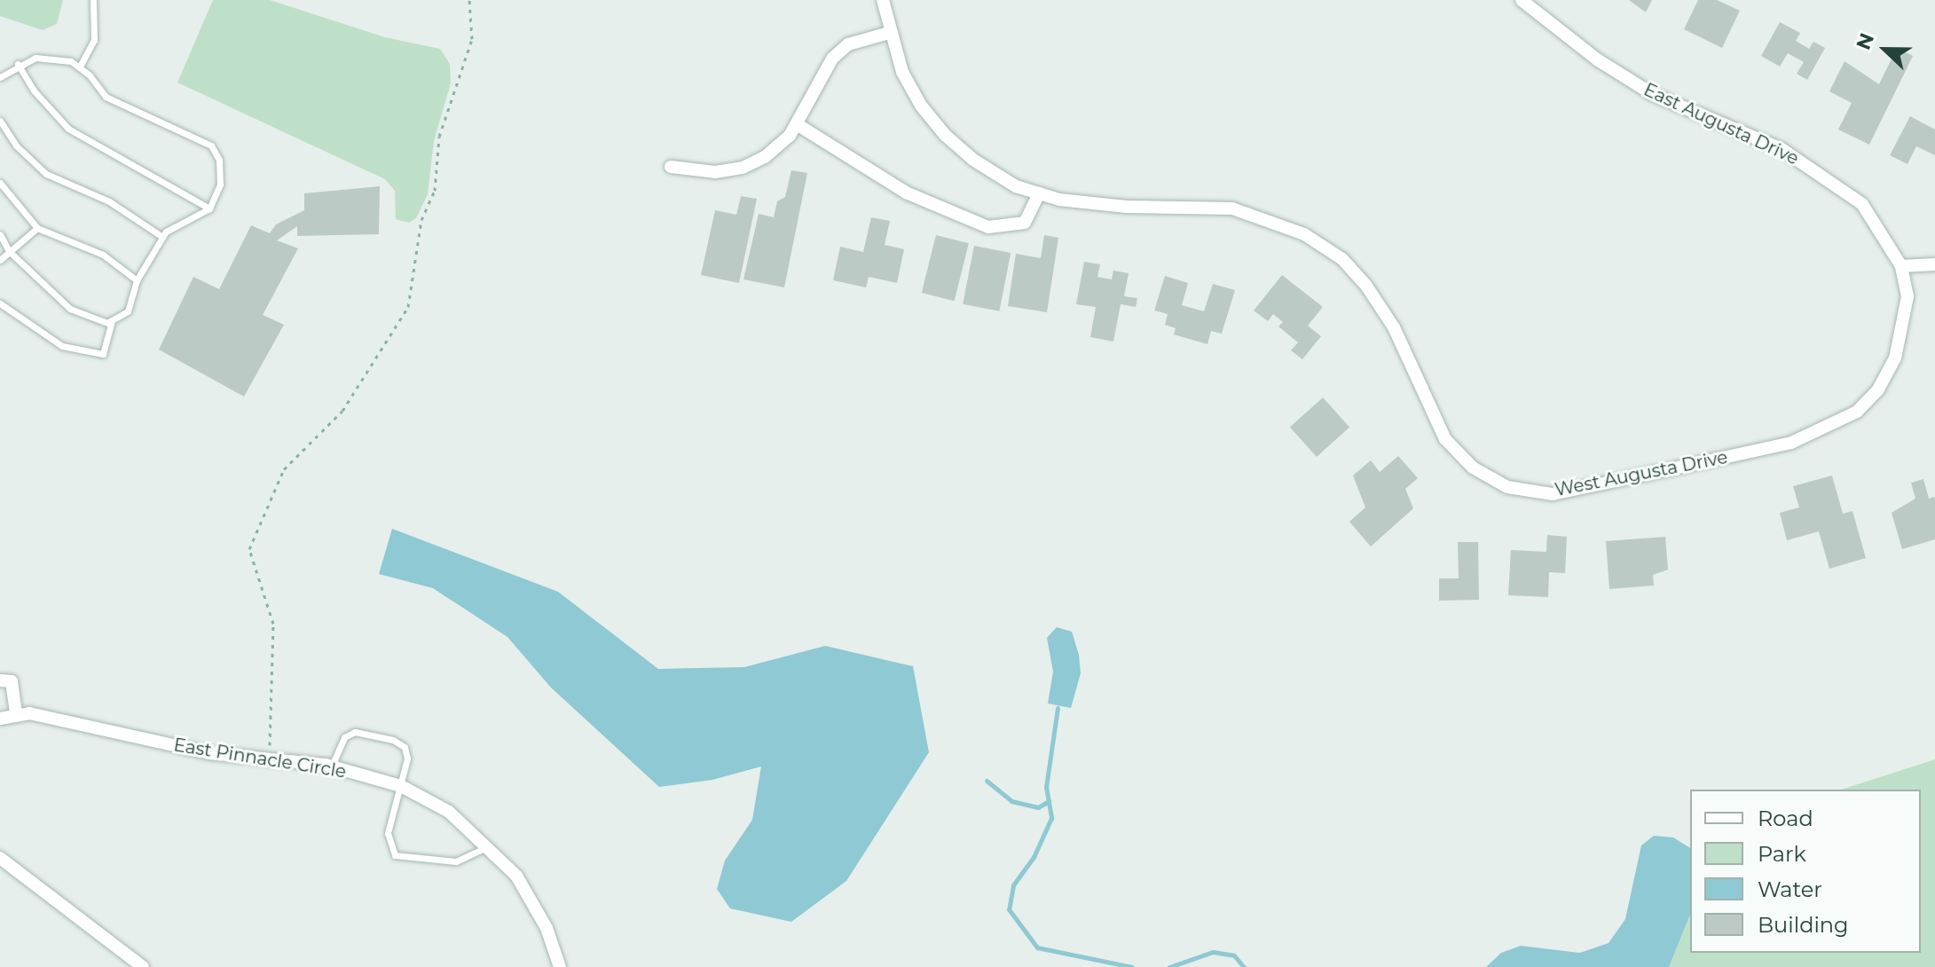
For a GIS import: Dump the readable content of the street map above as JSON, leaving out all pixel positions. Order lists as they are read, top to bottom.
{
  "streets": {
    "street": ["East Augusta Drive", "West Augusta Drive", "East Pinnacle Circle"]
  },
  "crossings": [
    ["East Augusta Drive", "West Augusta Drive"]
  ],
  "legend": [
    "Road",
    "Park",
    "Water",
    "Building"
  ],
  "north": "left"
}
